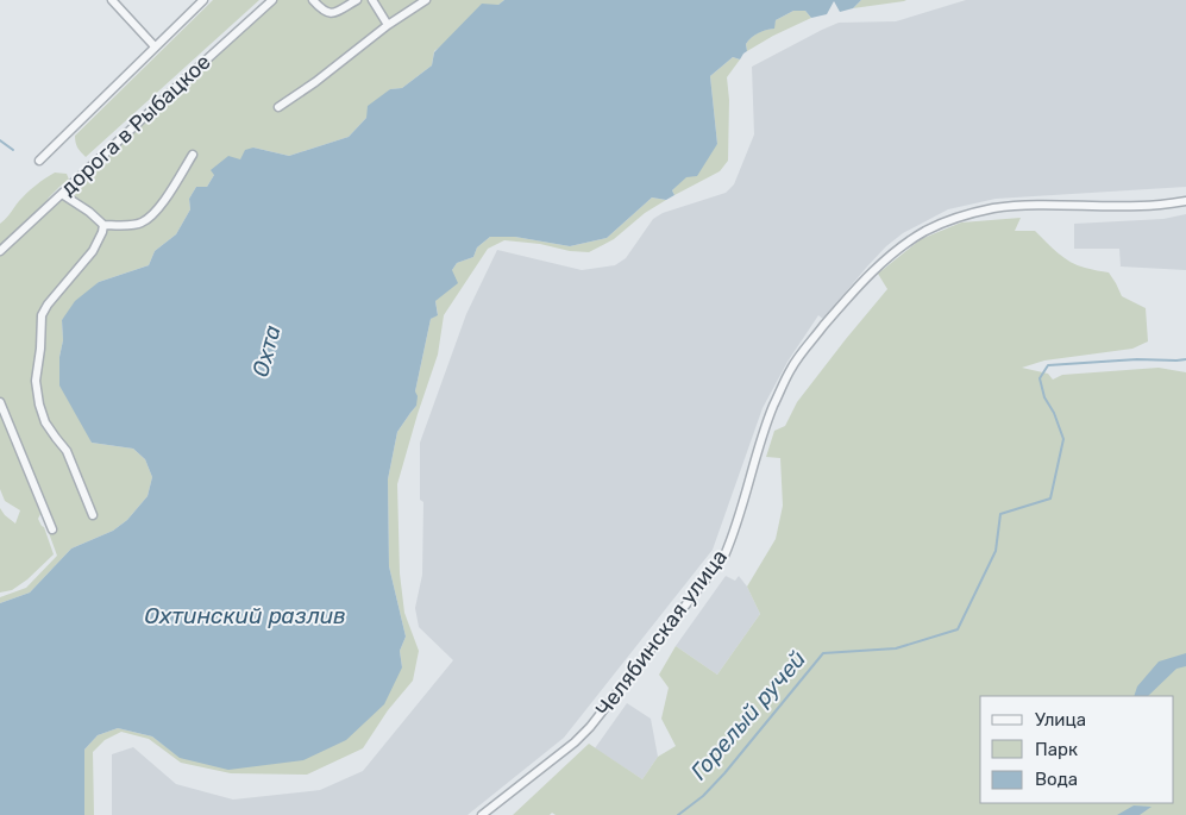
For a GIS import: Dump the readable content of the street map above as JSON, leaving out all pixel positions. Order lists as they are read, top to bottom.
{
  "streets": {
    "street": ["дорога в Рыбацкое", "Челябинская улица"]
  },
  "water": ["Охта", "Охтинский разлив", "Горелый ручей"],
  "legend": ["Улица", "Парк", "Вода"]
}
